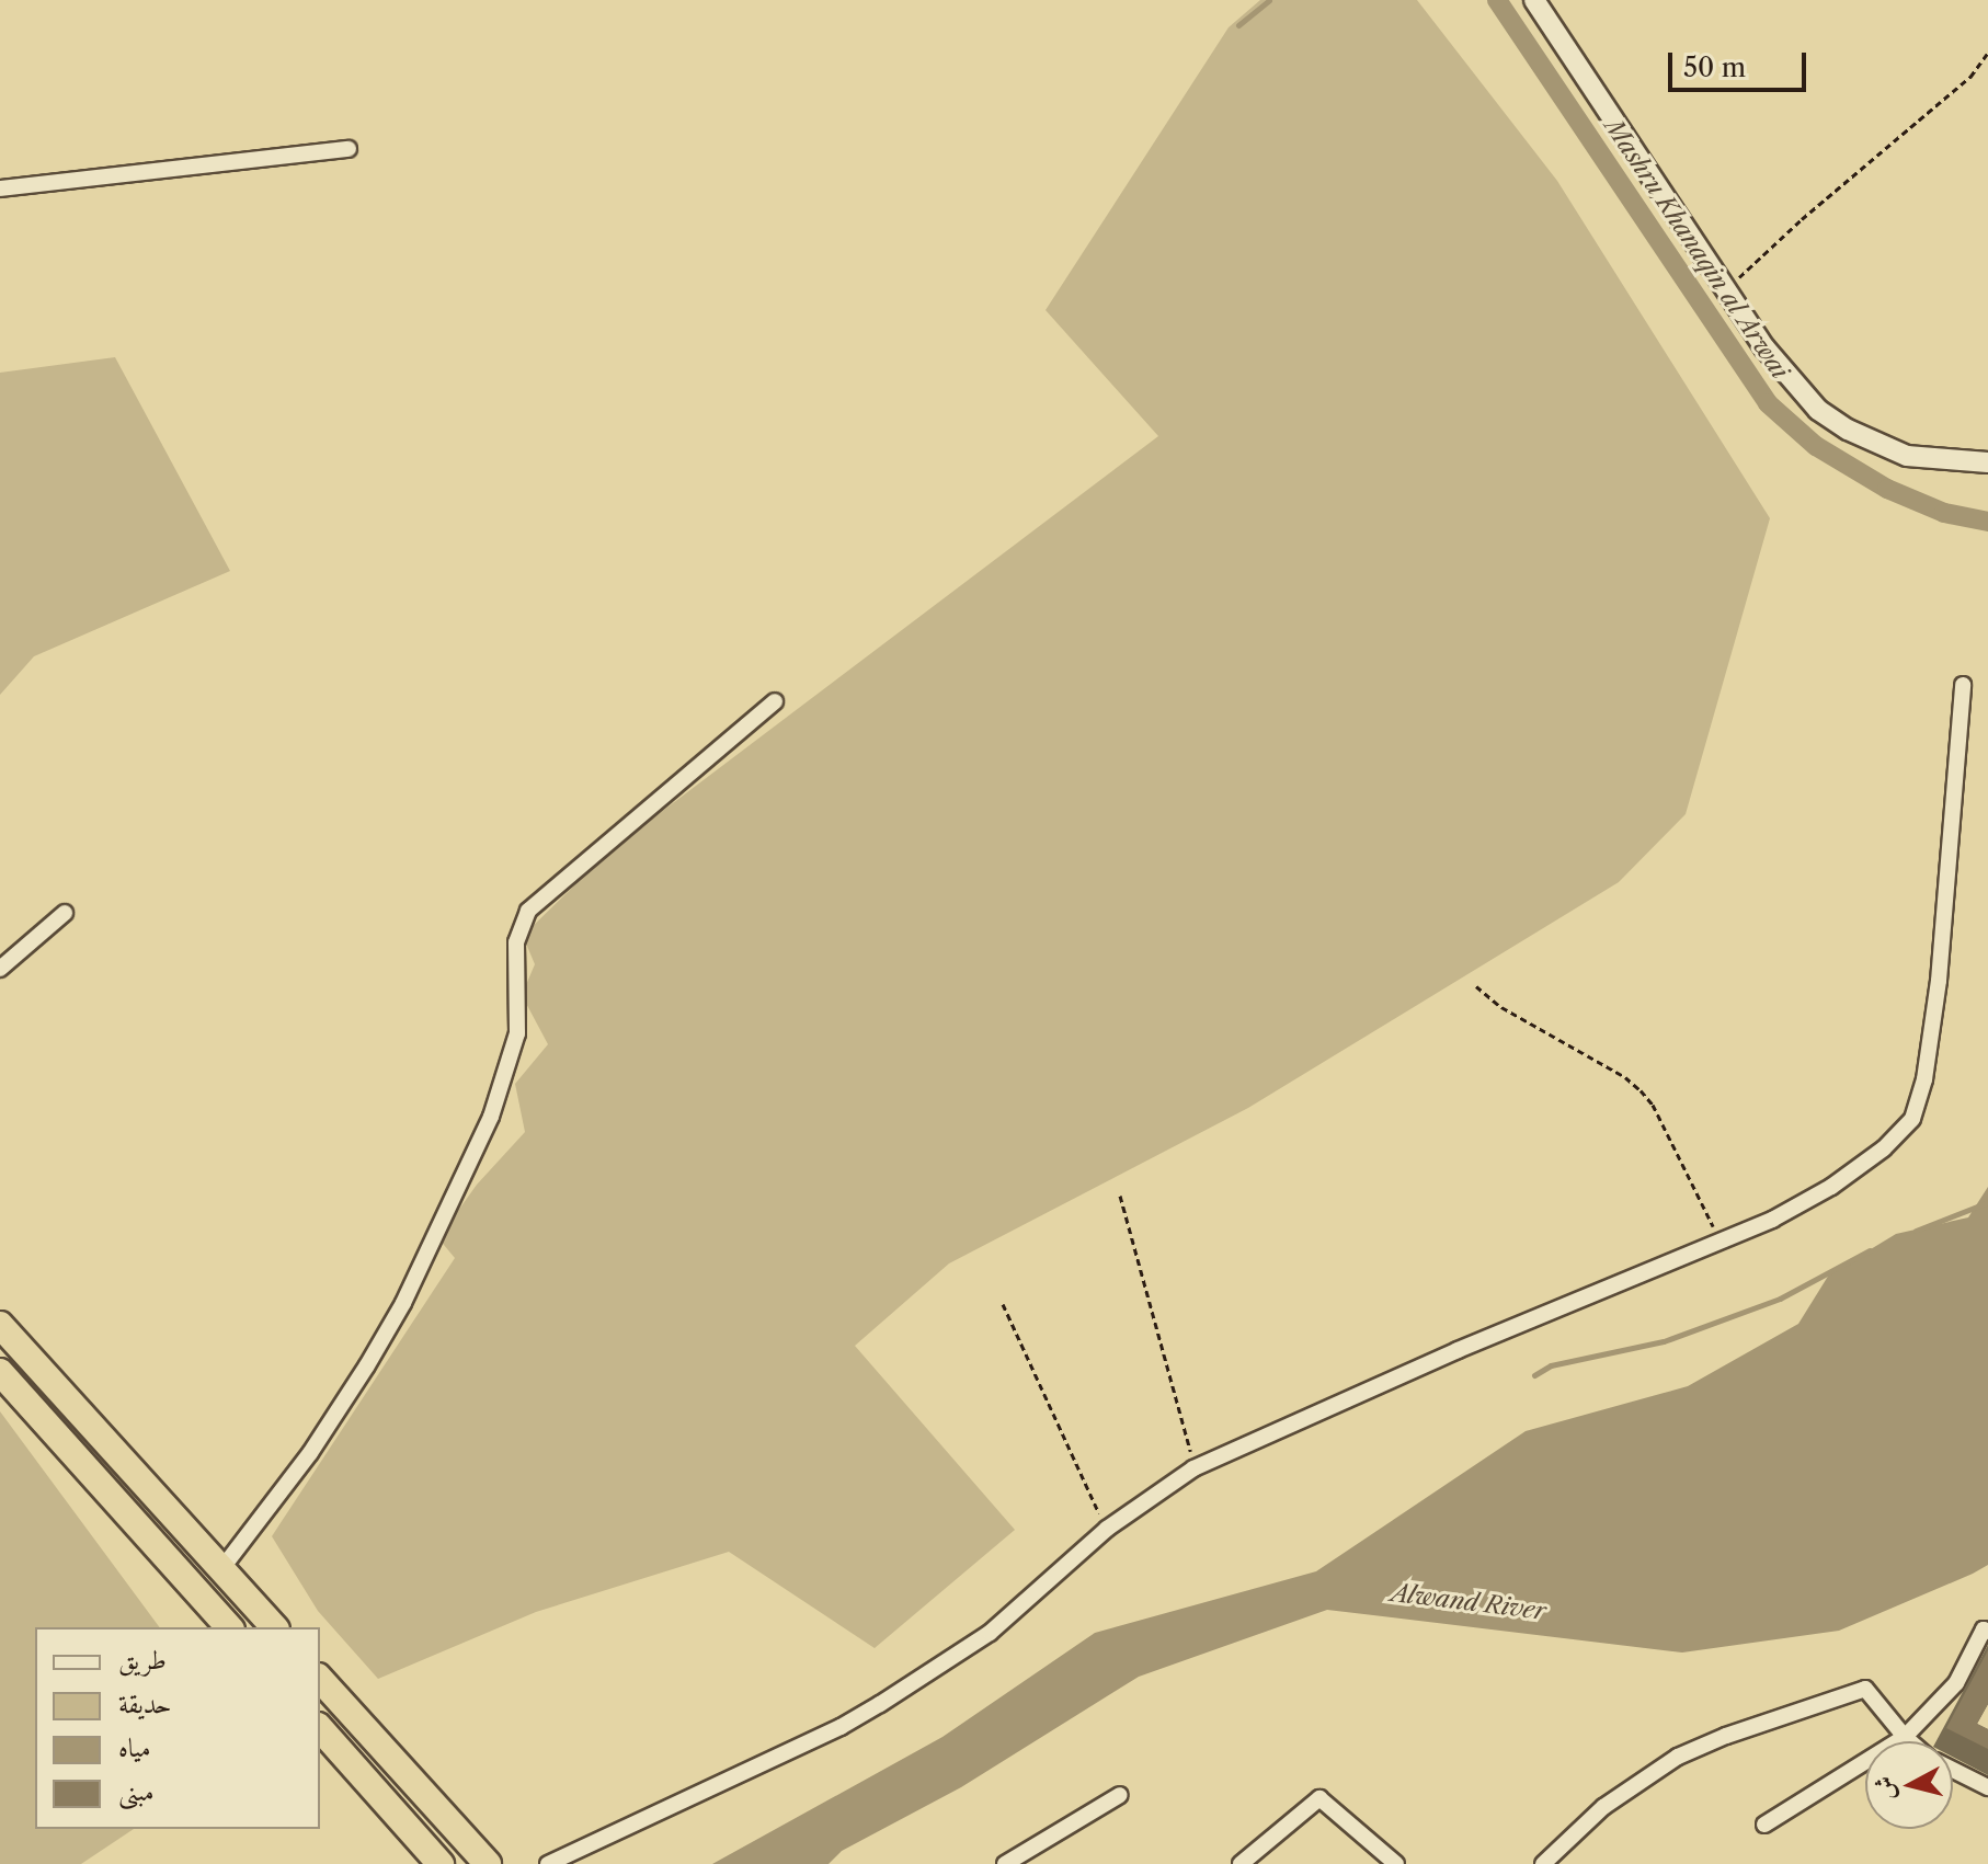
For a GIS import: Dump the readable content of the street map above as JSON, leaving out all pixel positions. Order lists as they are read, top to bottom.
{
  "water": ["Mashru Khanaqin al Arwai", "Alwand River"],
  "legend": [
    "طريق",
    "حديقة",
    "مياه",
    "مبنى"
  ],
  "scale_bar": "50 m",
  "north": "left"
}
